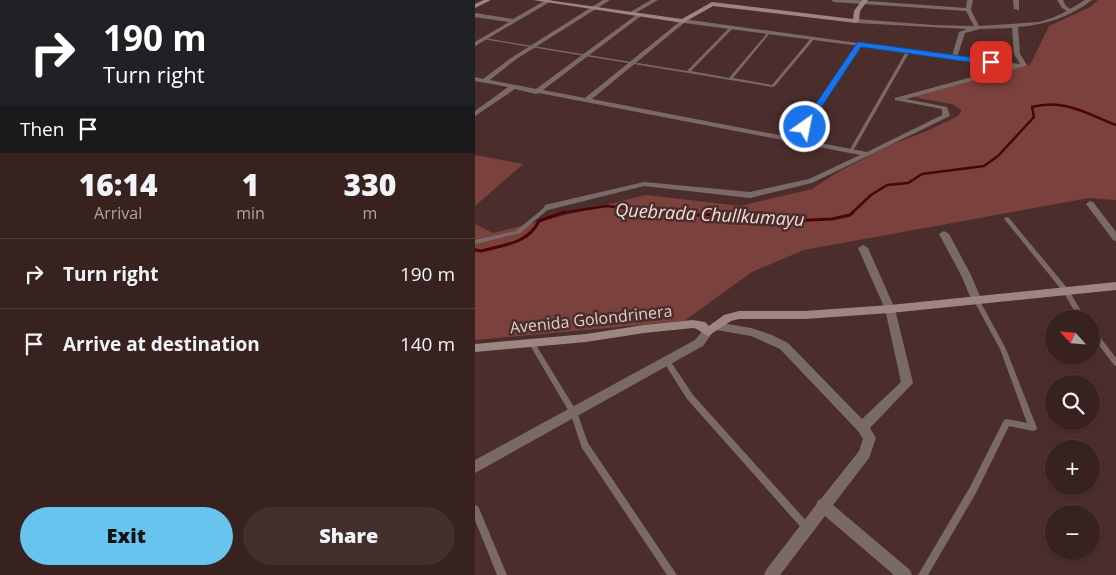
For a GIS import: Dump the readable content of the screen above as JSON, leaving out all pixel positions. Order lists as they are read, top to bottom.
{
  "streets": {
    "street": ["Avenida Golondrinera"]
  },
  "water": ["Quebrada Chullkumayu"],
  "north": "top left",
  "page": {
    "turn": ["190 m", "Turn right"],
    "then": "Then",
    "eta": [
      "16:14",
      "Arrival",
      "1",
      "min",
      "330",
      "m"
    ],
    "list": [
      {
        "name": "Turn right",
        "value": "190 m"
      },
      {
        "name": "Arrive at destination",
        "value": "140 m"
      }
    ],
    "map_buttons": ["+", "−"],
    "buttons": ["Exit", "Share"]
  }
}
